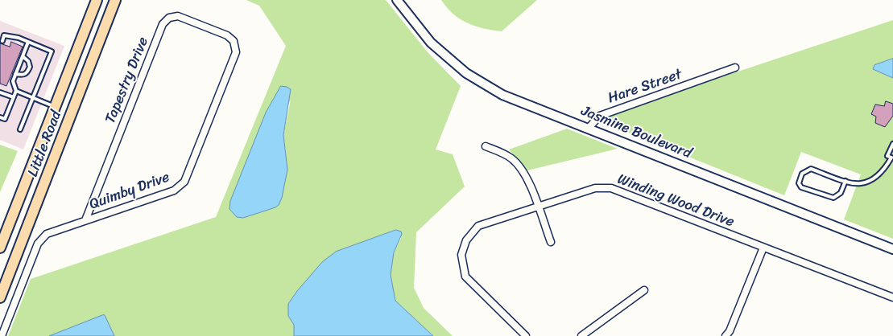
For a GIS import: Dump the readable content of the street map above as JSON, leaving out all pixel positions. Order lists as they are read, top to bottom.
{
  "streets": {
    "main road": ["Little Road"],
    "street": [
      "Tapestry Drive",
      "Hare Street",
      "Jasmine Boulevard",
      "Quimby Drive",
      "Winding Wood Drive"
    ]
  },
  "crossings": [
    ["Tapestry Drive", "Quimby Drive"],
    ["Hare Street", "Jasmine Boulevard"]
  ]
}
